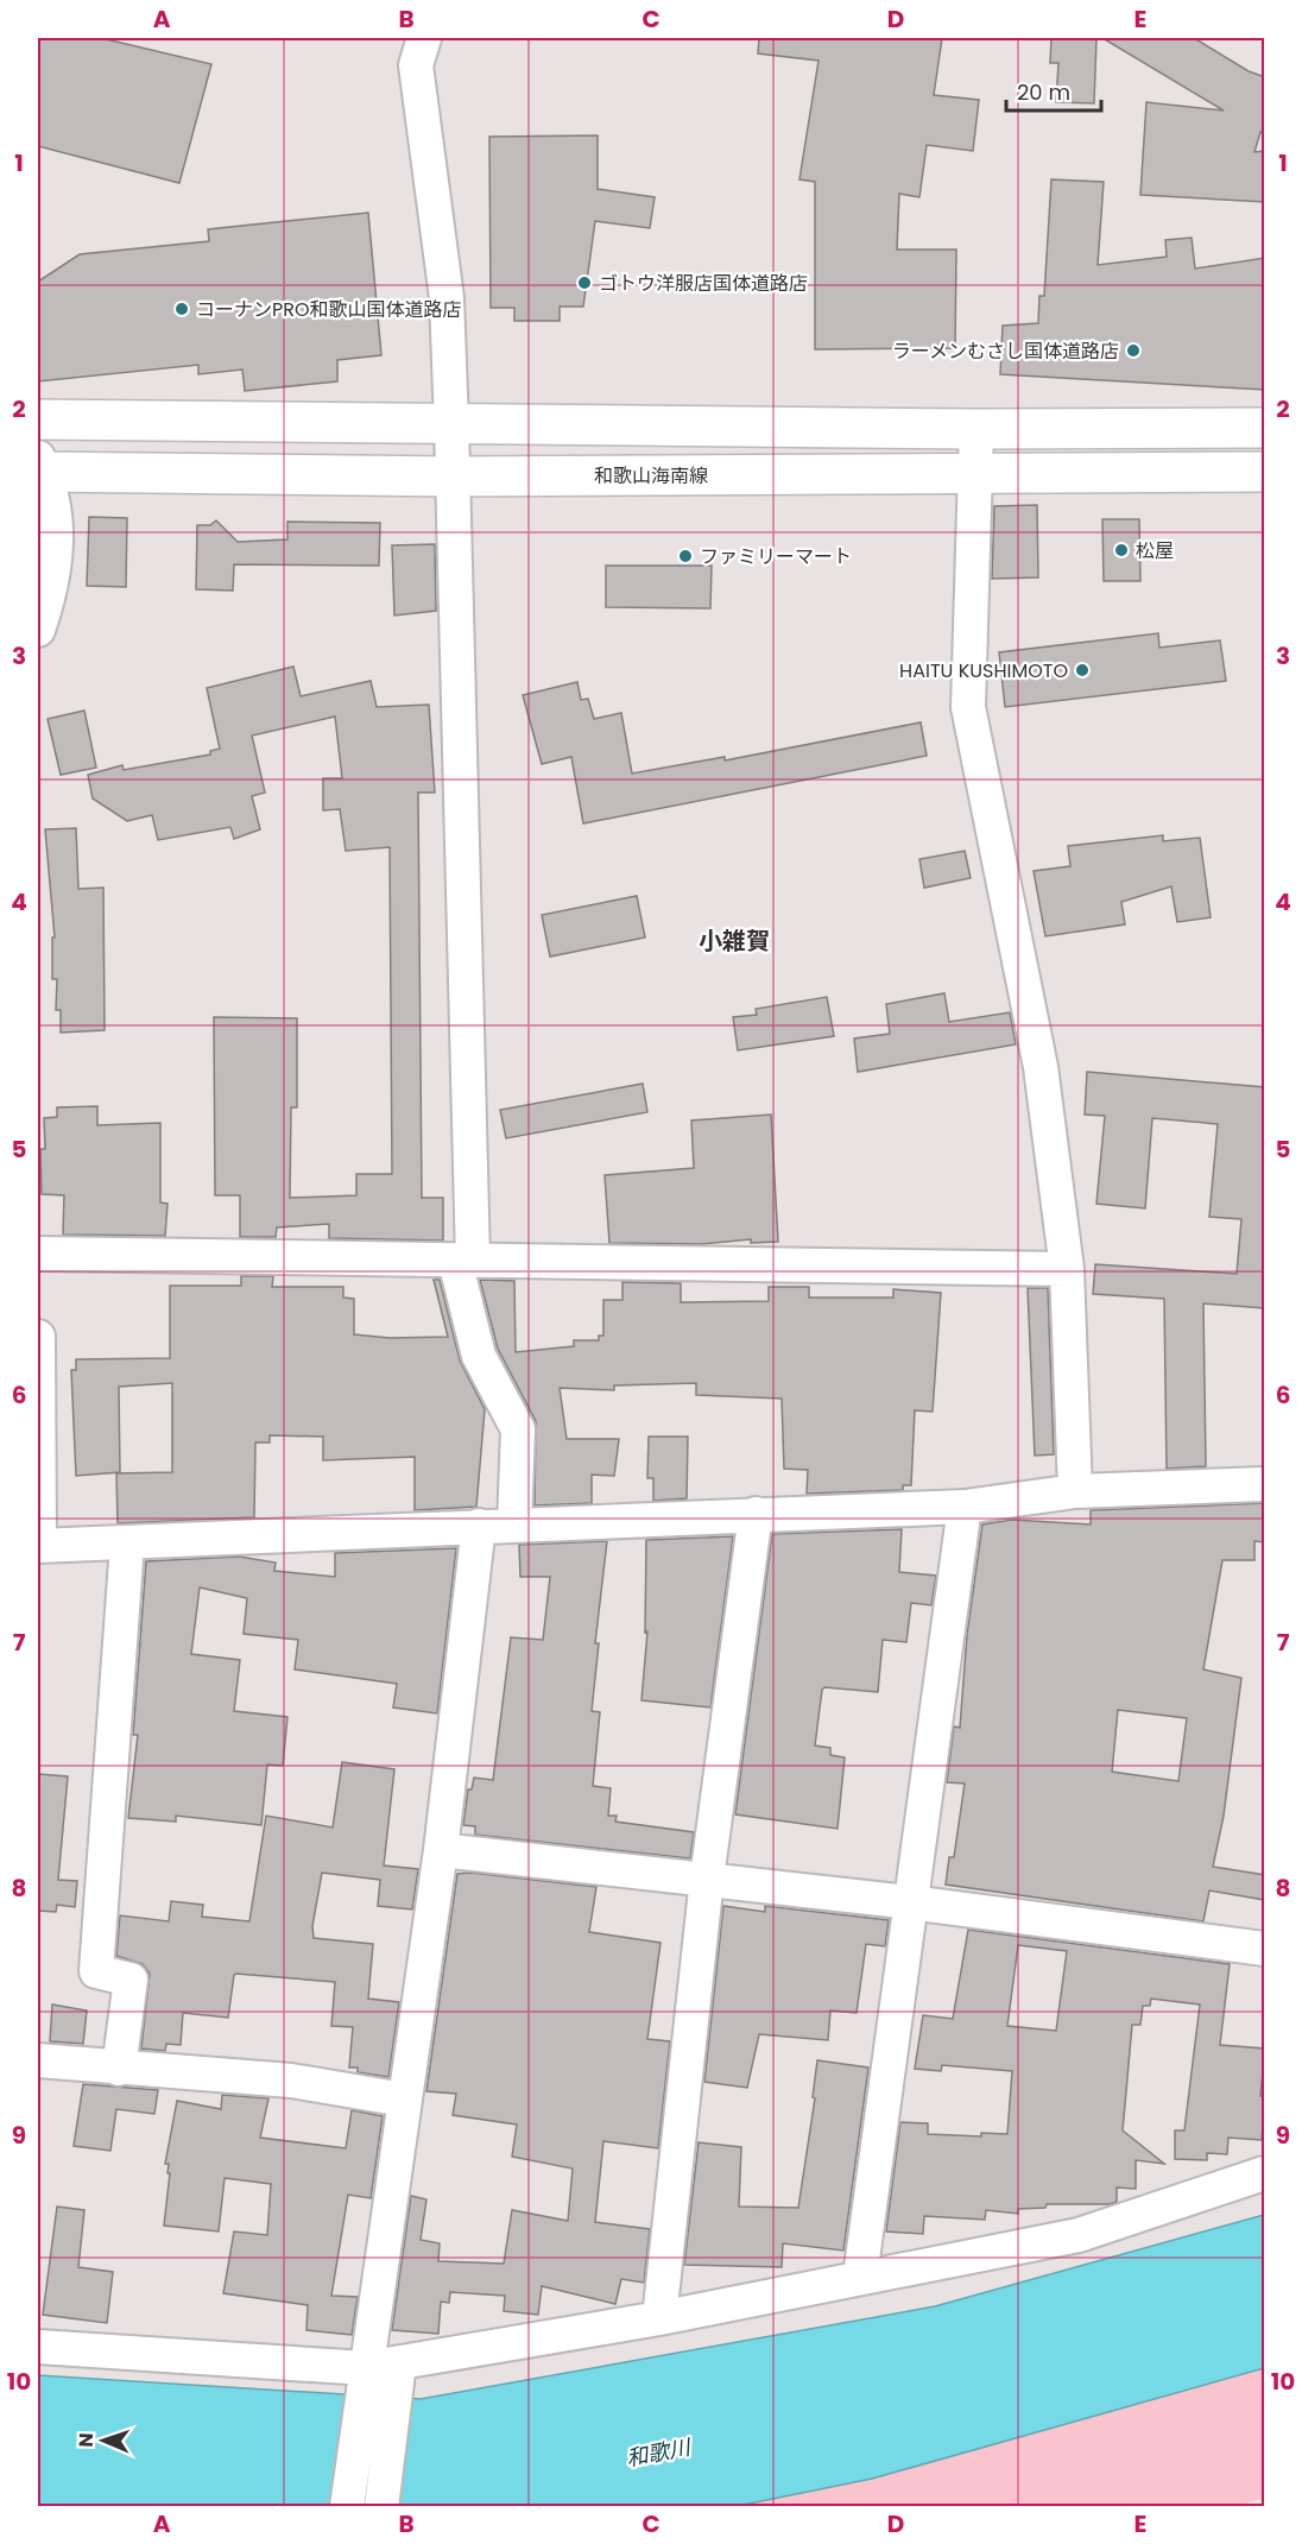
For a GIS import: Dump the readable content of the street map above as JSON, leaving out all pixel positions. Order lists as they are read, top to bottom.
{
  "streets": {
    "main road": ["和歌山海南線"]
  },
  "districts": ["小雑賀"],
  "water": ["和歌川"],
  "places": [
    "ゴトウ洋服店国体道路店",
    "コーナンPRO和歌山国体道路店",
    "ラーメンむさし国体道路店",
    "松屋",
    "ファミリーマート",
    "HAITU KUSHIMOTO"
  ],
  "scale_bar": "20 m",
  "north": "left",
  "grid": {
    "columns": [
      "A",
      "B",
      "C",
      "D",
      "E"
    ],
    "rows": [
      "1",
      "2",
      "3",
      "4",
      "5",
      "6",
      "7",
      "8",
      "9",
      "10"
    ]
  }
}
